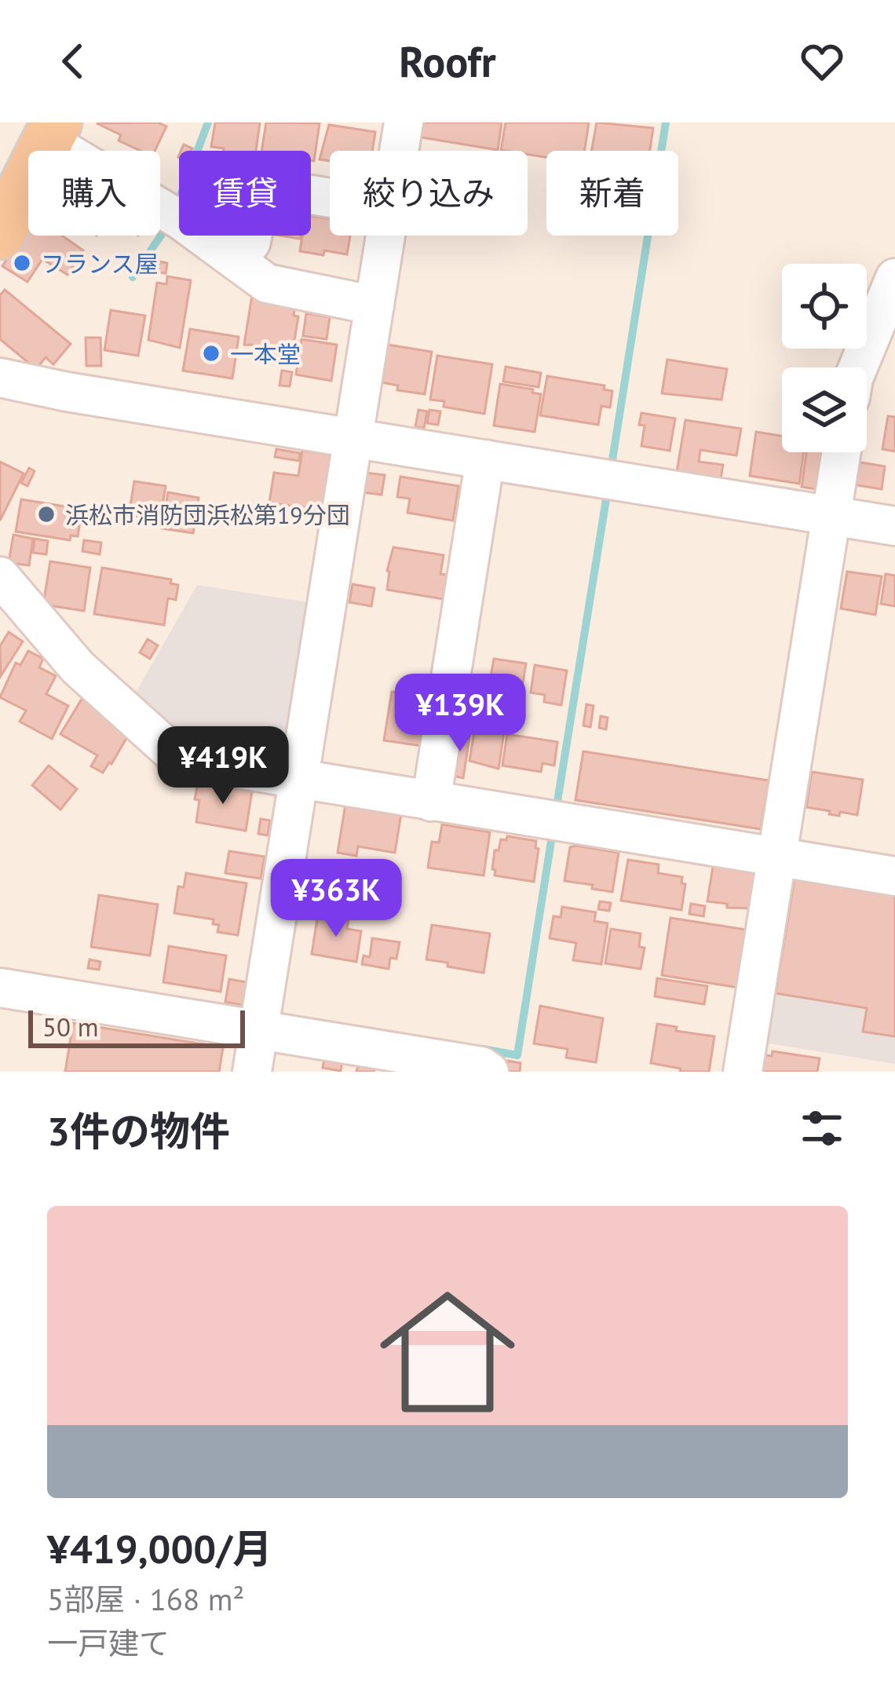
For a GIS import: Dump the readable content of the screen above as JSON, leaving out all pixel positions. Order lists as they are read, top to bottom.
{
  "places": ["フランス屋", "一本堂", "浜松市消防団浜松第19分団"],
  "scale_bar": "50 m",
  "page": {
    "header": "Roofr",
    "chip": [
      "購入",
      "賃貸",
      "絞り込み",
      "新着"
    ],
    "price": ["¥139K", "¥419K", "¥363K"],
    "scale": "50 m",
    "heading": "3件の物件",
    "list": [
      {
        "name": "¥419,000/月",
        "note": "5部屋 · 168 m² · 一戸建て"
      }
    ]
  }
}
